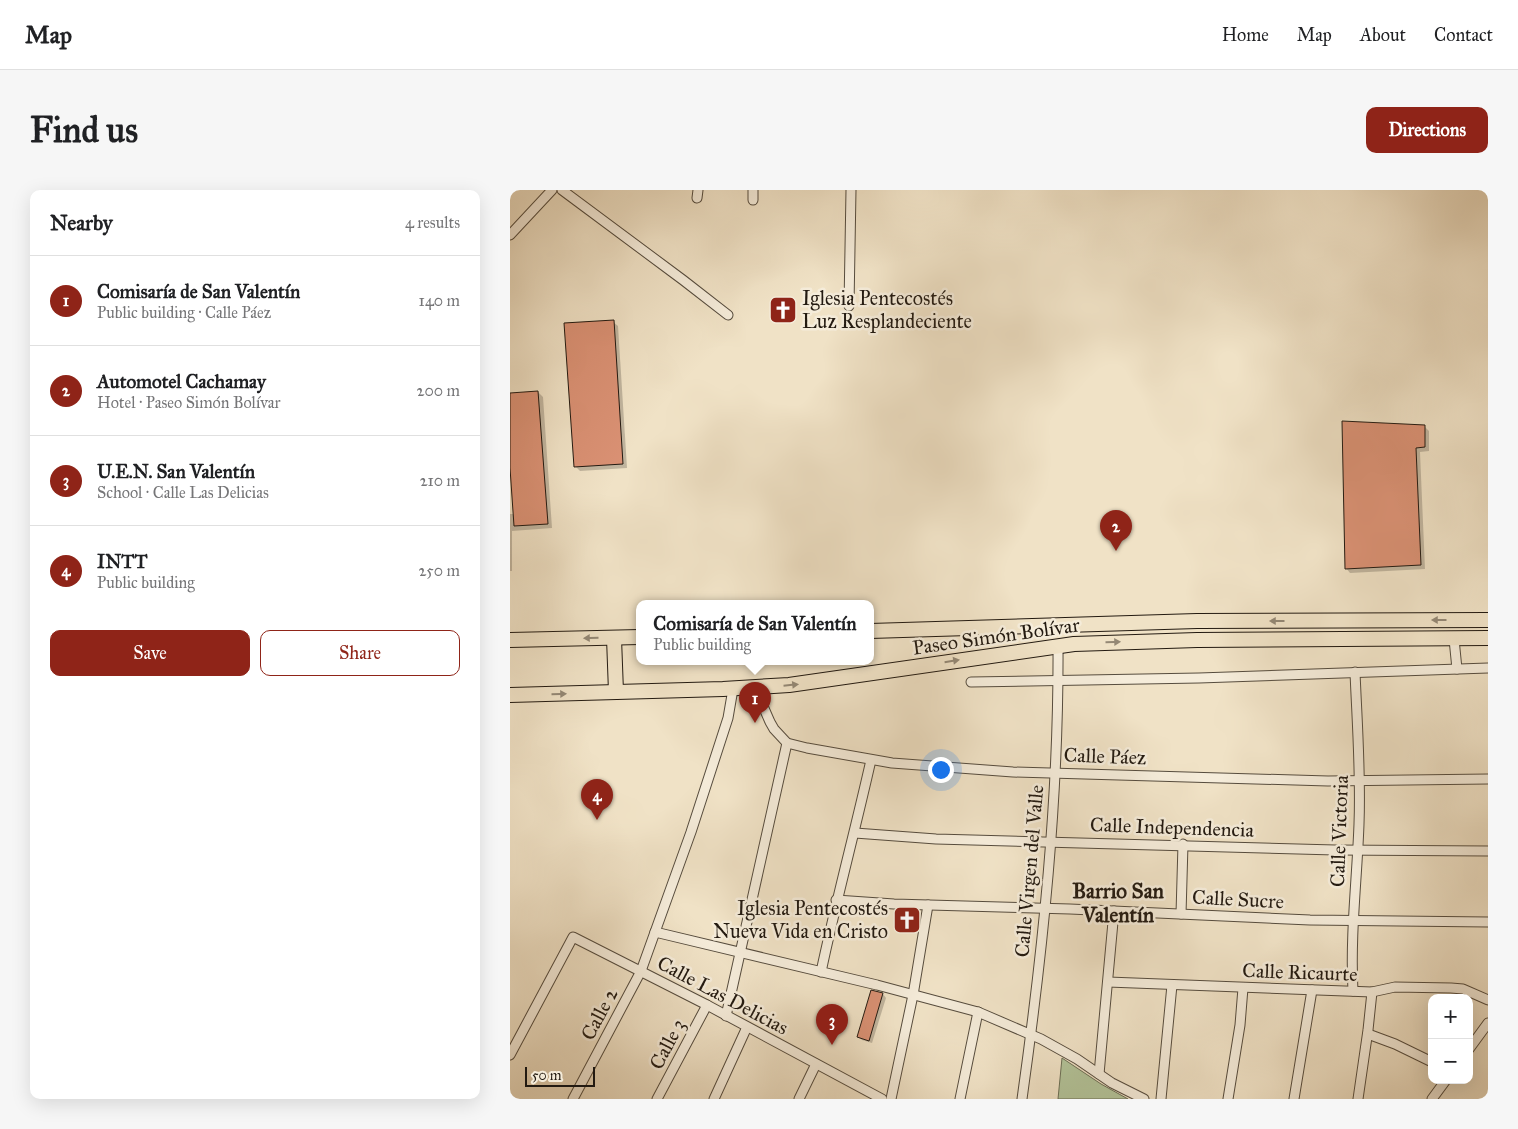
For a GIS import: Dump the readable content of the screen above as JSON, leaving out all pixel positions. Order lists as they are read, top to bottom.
{
  "streets": {
    "main road": ["Paseo Simón Bolívar"],
    "street": [
      "Calle Páez",
      "Calle Independencia",
      "Calle Victoria",
      "Calle Virgen del Valle",
      "Calle Sucre",
      "Calle Ricaurte",
      "Calle Las Delicias",
      "Calle 2",
      "Calle 3"
    ]
  },
  "crossings": [
    ["Paseo Simón Bolívar", "Calle Virgen del Valle"],
    ["Paseo Simón Bolívar", "Calle 2"],
    ["Calle Páez", "Calle Victoria"],
    ["Calle Páez", "Calle Virgen del Valle"],
    ["Calle Independencia", "Calle Victoria"],
    ["Calle Independencia", "Calle Virgen del Valle"],
    ["Calle Victoria", "Calle Sucre"],
    ["Calle Victoria", "Calle Ricaurte"],
    ["Calle Virgen del Valle", "Calle Sucre"],
    ["Calle Las Delicias", "Calle 2"],
    ["Calle Las Delicias", "Calle 3"]
  ],
  "districts": ["Barrio San Valentín"],
  "places": {
    "church": ["Iglesia Pentecostés Luz Resplandeciente", "Iglesia Pentecostés Nueva Vida en Cristo"]
  },
  "scale_bar": "50 m",
  "page": {
    "header": "Map",
    "nav": [
      "Home",
      "Map",
      "About",
      "Contact"
    ],
    "buttons": [
      "Directions",
      ["Save", "Share"]
    ],
    "title": "Find us",
    "heading": ["Nearby", "4 results"],
    "list": [
      {
        "mark": "1",
        "name": "Comisaría de San Valentín",
        "note": "Public building · Calle Páez",
        "value": "140 m"
      },
      {
        "mark": "2",
        "name": "Automotel Cachamay",
        "note": "Hotel · Paseo Simón Bolívar",
        "value": "200 m"
      },
      {
        "mark": "3",
        "name": "U.E.N. San Valentín",
        "note": "School · Calle Las Delicias",
        "value": "210 m"
      },
      {
        "mark": "4",
        "name": "INTT",
        "note": "Public building",
        "value": "250 m"
      }
    ],
    "pins": [
      "2",
      "1",
      "4",
      "3"
    ],
    "popup": ["Comisaría de San Valentín", "Public building"],
    "map_buttons": ["+", "−"],
    "scale": "50 m"
  }
}
